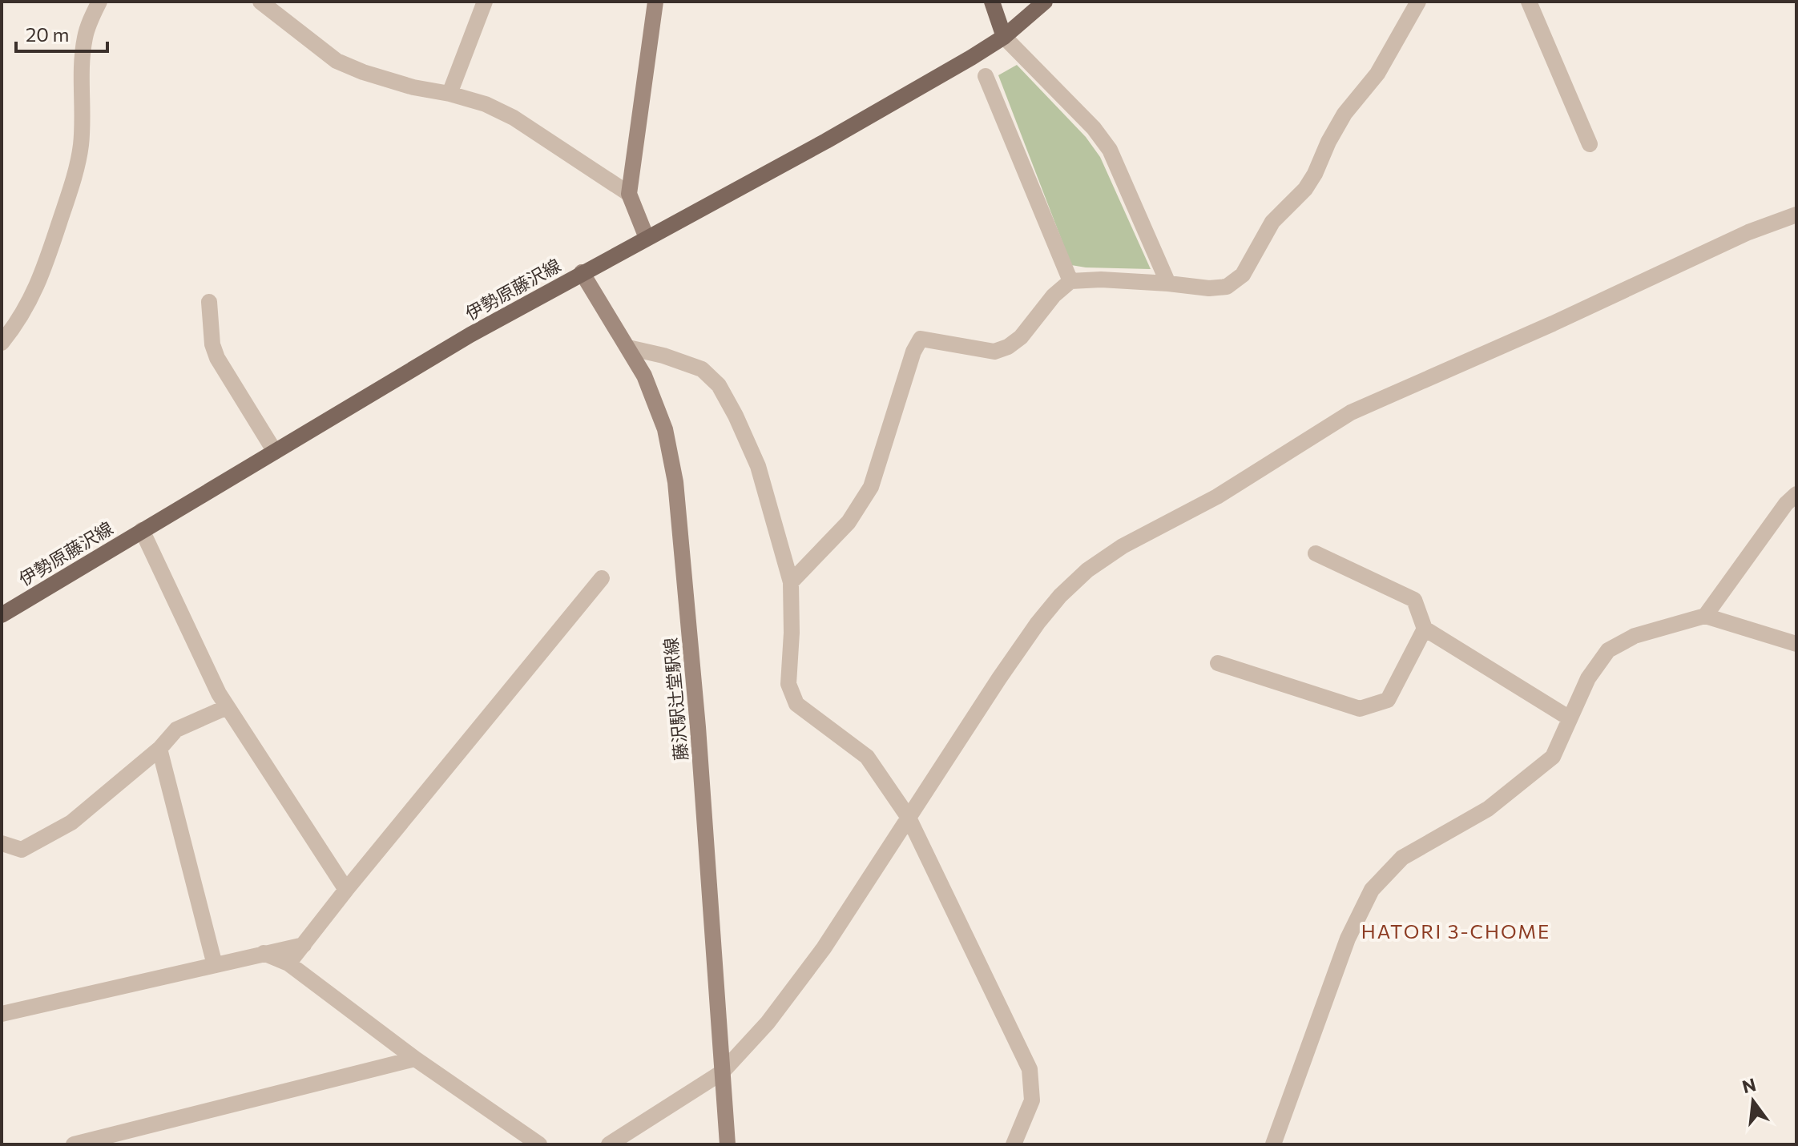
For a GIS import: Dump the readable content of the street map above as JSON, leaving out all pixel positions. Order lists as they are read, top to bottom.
{
  "streets": {
    "main road": ["伊勢原藤沢線", "藤沢駅辻堂駅線"]
  },
  "crossings": [
    ["伊勢原藤沢線", "藤沢駅辻堂駅線"]
  ],
  "districts": ["HATORI 3-CHOME"],
  "scale_bar": "20 m",
  "north": "top"
}
